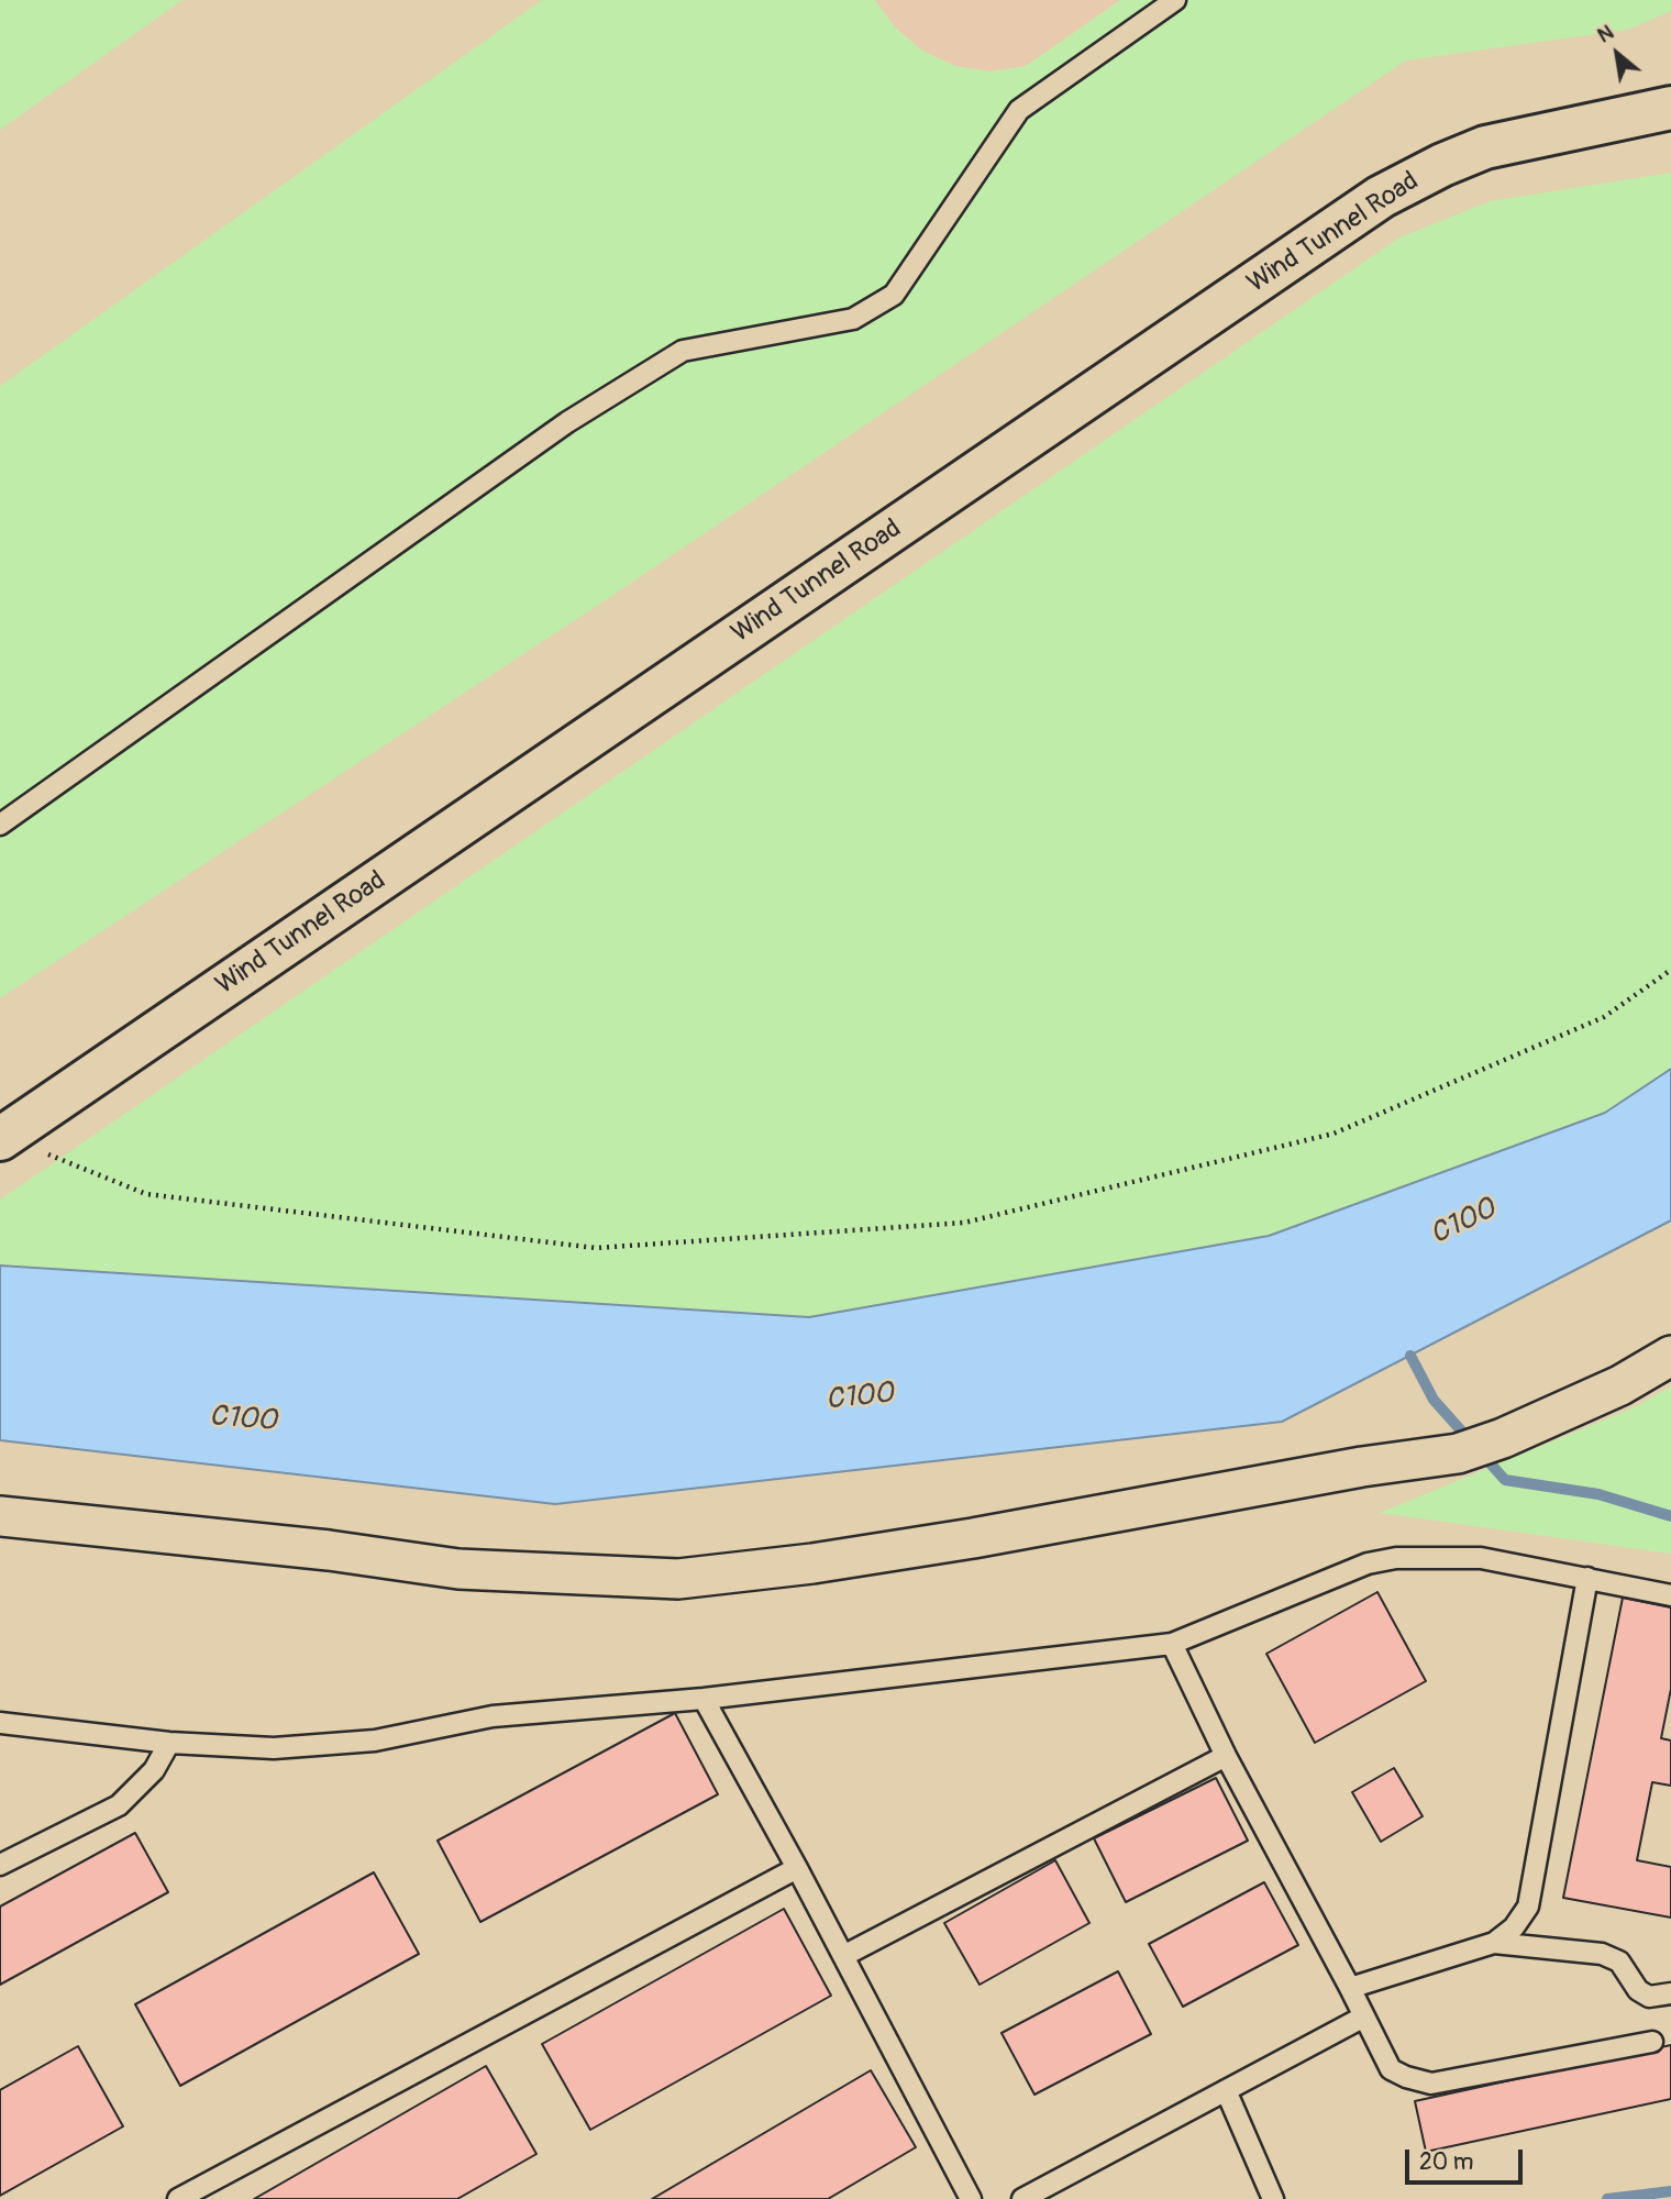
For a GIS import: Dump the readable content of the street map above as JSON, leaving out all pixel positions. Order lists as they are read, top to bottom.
{
  "streets": {
    "street": ["Wind Tunnel Road"]
  },
  "water": ["C100"],
  "scale_bar": "20 m",
  "north": "top left"
}
